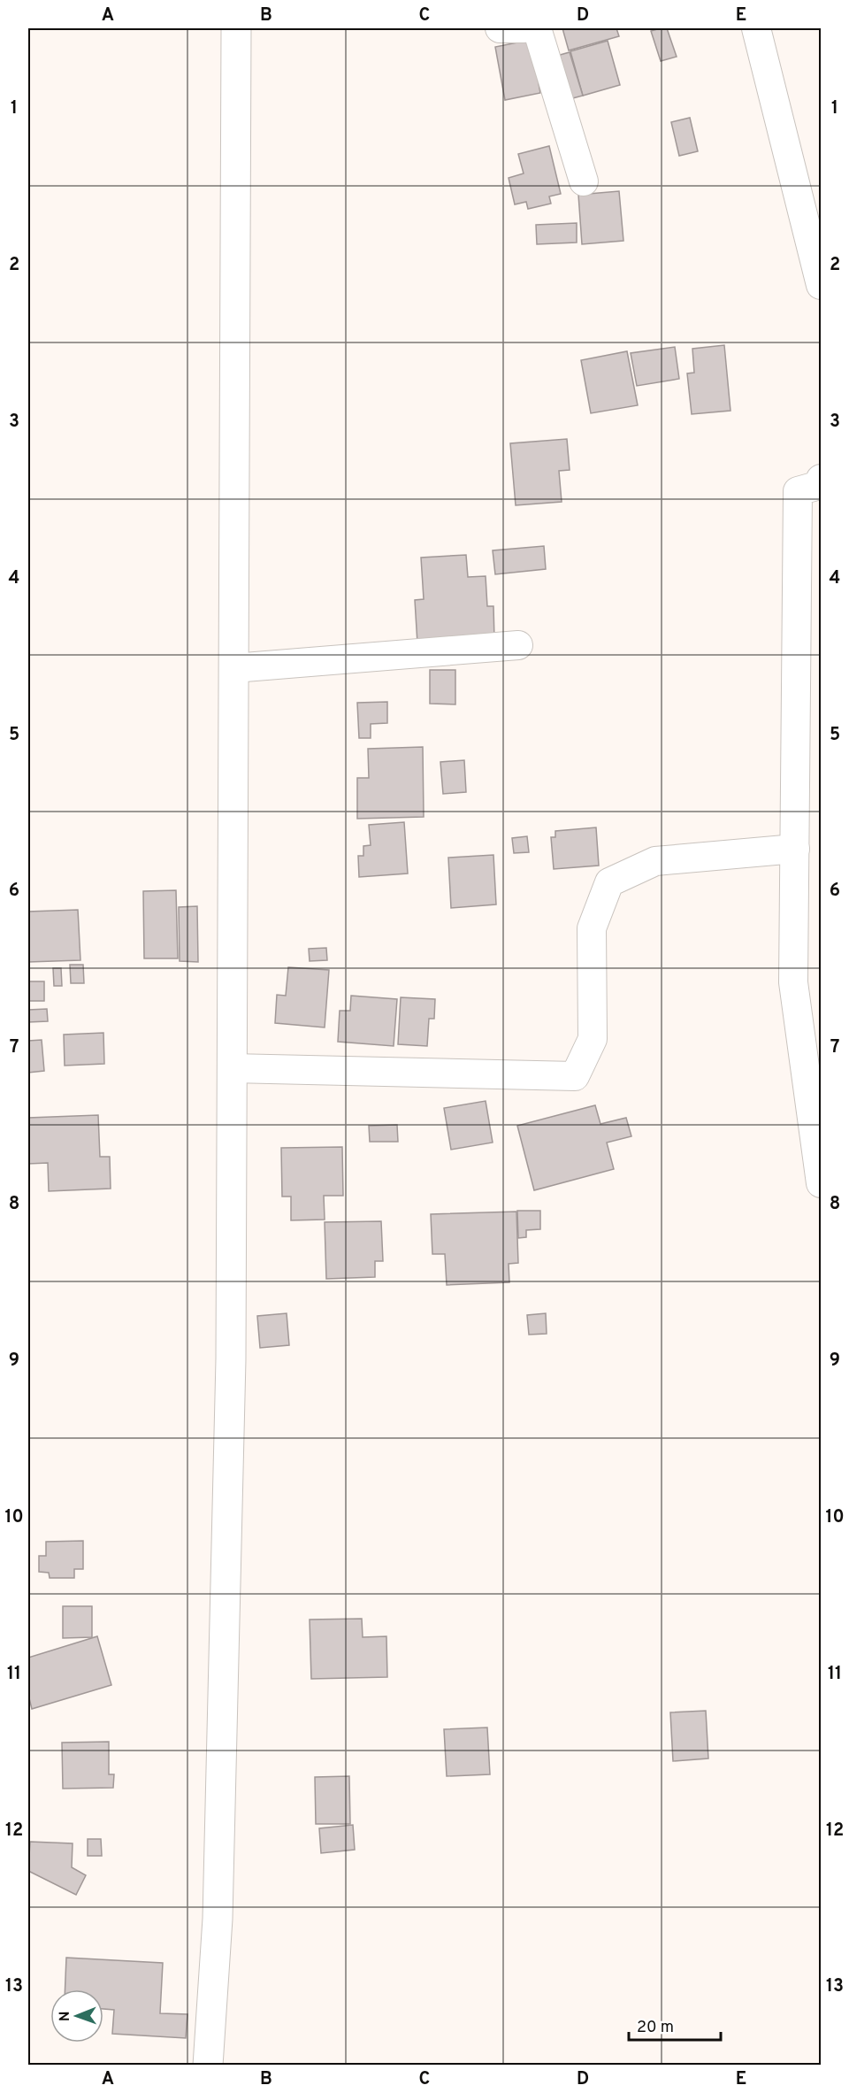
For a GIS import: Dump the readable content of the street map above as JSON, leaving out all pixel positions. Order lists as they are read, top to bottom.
{
  "scale_bar": "20 m",
  "north": "left",
  "grid": {
    "columns": [
      "A",
      "B",
      "C",
      "D",
      "E"
    ],
    "rows": [
      "1",
      "2",
      "3",
      "4",
      "5",
      "6",
      "7",
      "8",
      "9",
      "10",
      "11",
      "12",
      "13"
    ]
  }
}
